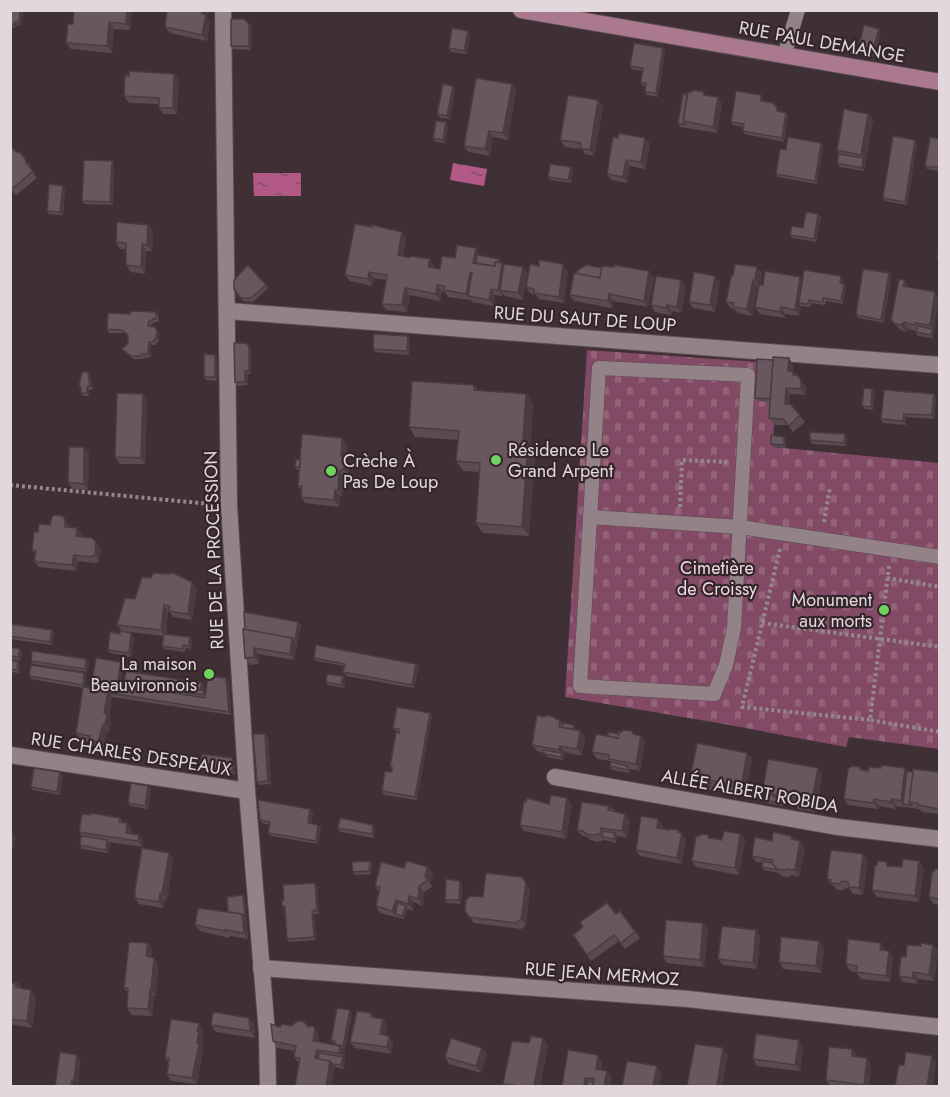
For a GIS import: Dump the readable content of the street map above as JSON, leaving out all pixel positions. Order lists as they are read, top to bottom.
{
  "streets": {
    "main road": ["RUE PAUL DEMANGE"],
    "street": [
      "RUE DU SAUT DE LOUP",
      "RUE DE LA PROCESSION",
      "RUE CHARLES DESPEAUX",
      "ALLÉE ALBERT ROBIDA",
      "RUE JEAN MERMOZ"
    ]
  },
  "crossings": [
    ["RUE DU SAUT DE LOUP", "RUE DE LA PROCESSION"],
    ["RUE DE LA PROCESSION", "RUE CHARLES DESPEAUX"],
    ["RUE DE LA PROCESSION", "RUE JEAN MERMOZ"]
  ],
  "parks": ["Cimetière de Croissy"],
  "places": [
    "Résidence Le Grand Arpent",
    "Crèche À Pas De Loup",
    "Monument aux morts",
    "La maison Beauvironnois"
  ]
}
